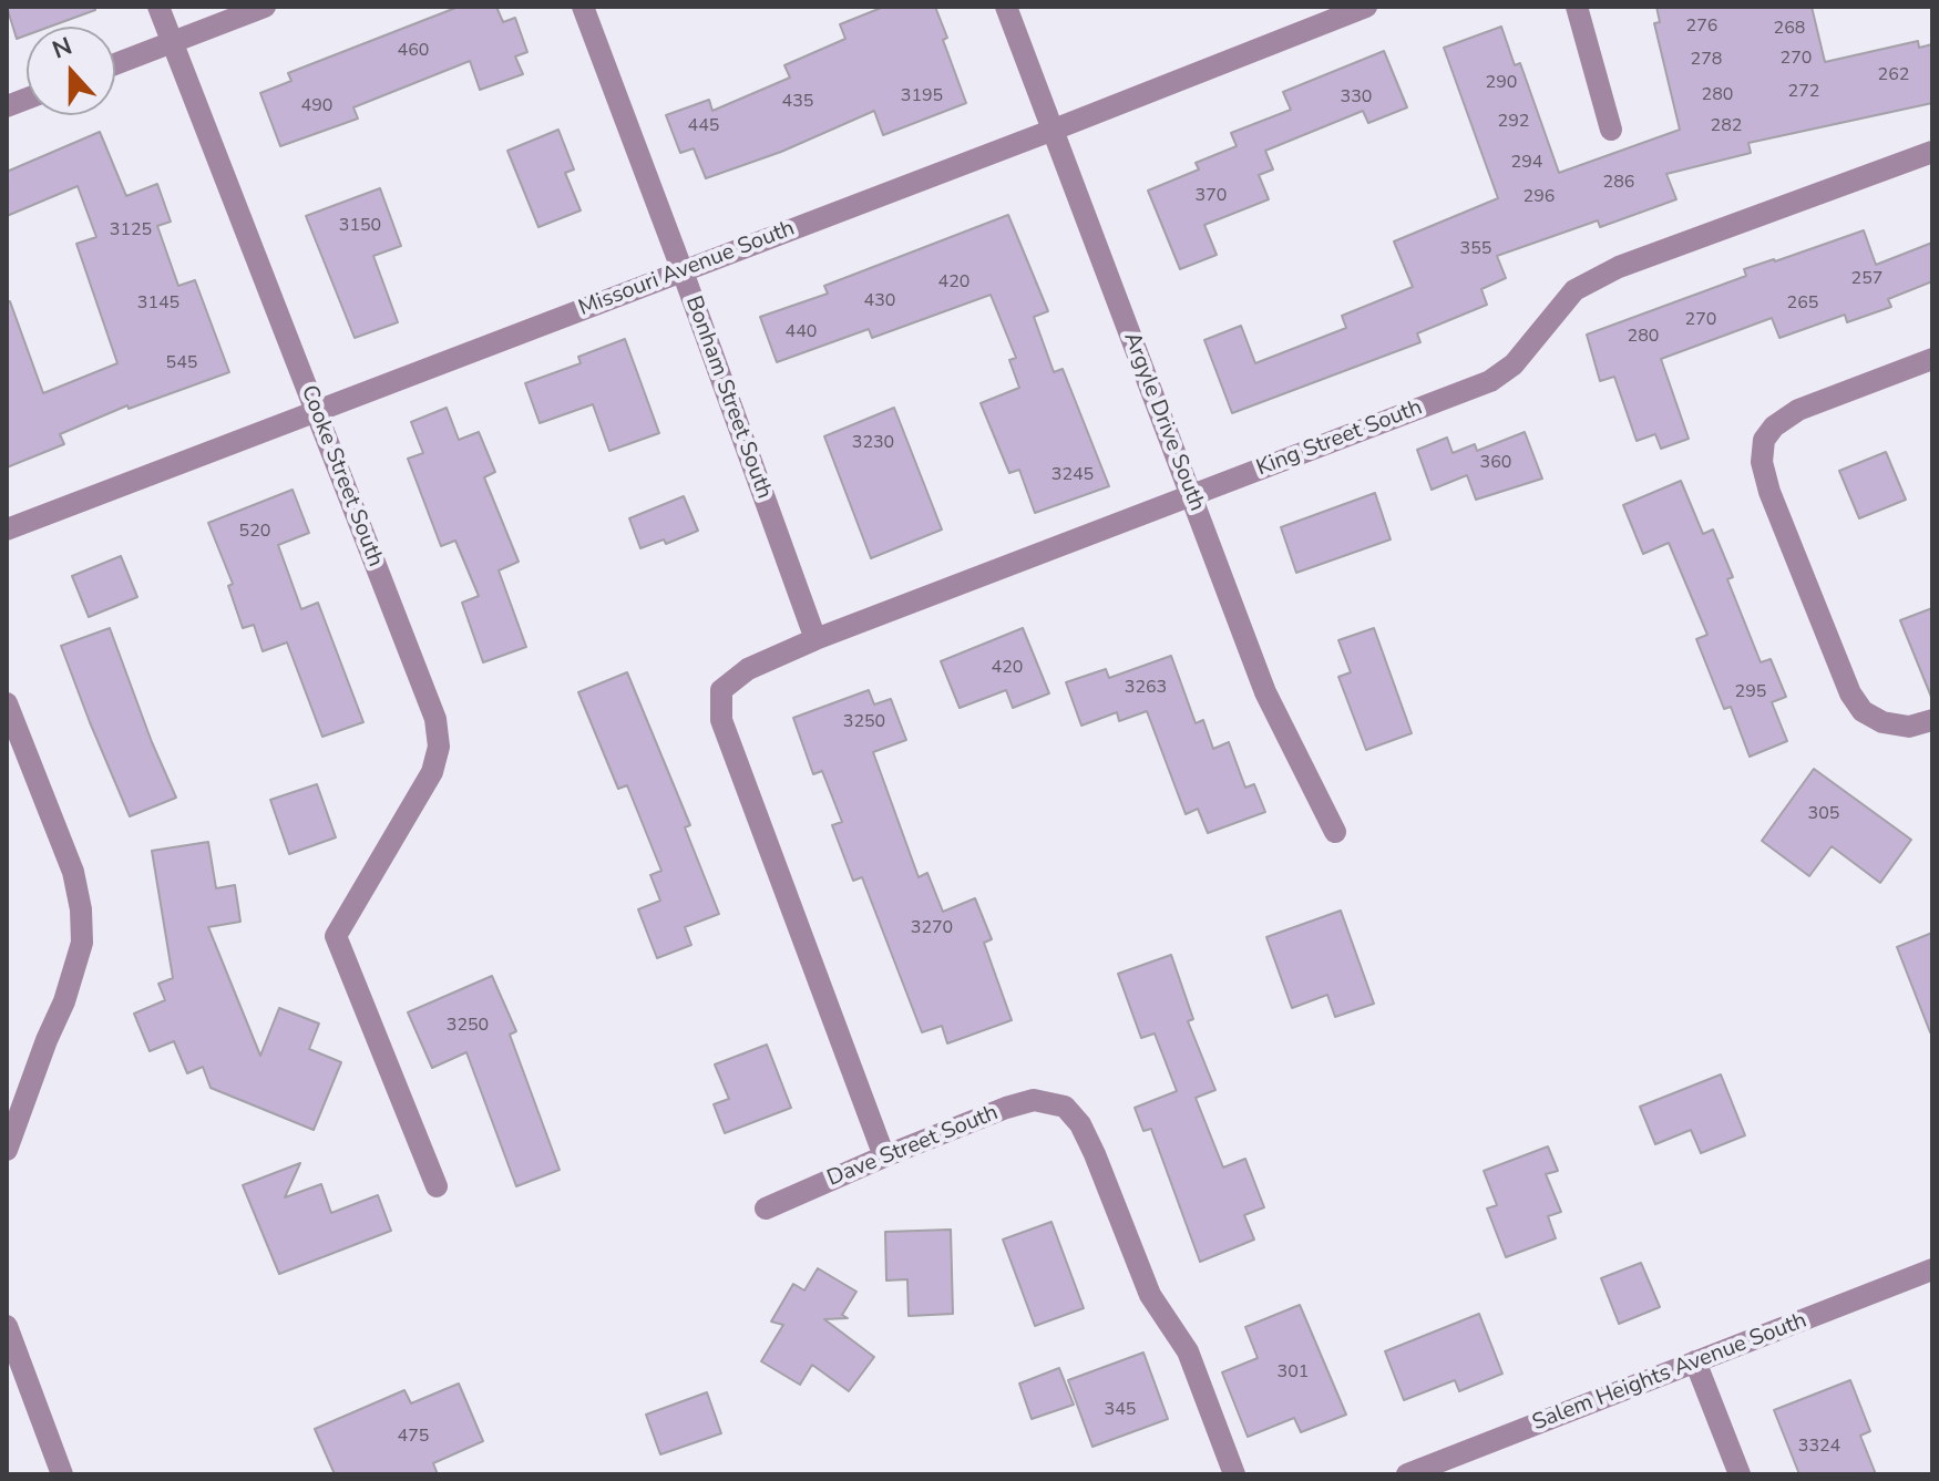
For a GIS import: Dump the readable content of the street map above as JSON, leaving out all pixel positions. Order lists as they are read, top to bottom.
{
  "streets": {
    "street": [
      "Missouri Avenue South",
      "Bonham Street South",
      "Argyle Drive South",
      "King Street South",
      "Cooke Street South",
      "Dave Street South",
      "Salem Heights Avenue South"
    ]
  },
  "crossings": [
    ["Missouri Avenue South", "Bonham Street South"],
    ["Missouri Avenue South", "Argyle Drive South"],
    ["Missouri Avenue South", "Cooke Street South"],
    ["Bonham Street South", "King Street South"],
    ["Argyle Drive South", "King Street South"],
    ["King Street South", "Dave Street South"]
  ],
  "house_numbers": [
    "276",
    "268",
    "460",
    "270",
    "278",
    "262",
    "290",
    "272",
    "280",
    "3195",
    "330",
    "435",
    "490",
    "292",
    "445",
    "282",
    "294",
    "286",
    "370",
    "296",
    "3150",
    "3125",
    "355",
    "257",
    "420",
    "430",
    "3145",
    "265",
    "270",
    "440",
    "280",
    "545",
    "3230",
    "360",
    "3245",
    "520",
    "420",
    "3263",
    "295",
    "3250",
    "305",
    "3270",
    "3250",
    "301",
    "345",
    "475",
    "3324"
  ],
  "north": "top"
}
